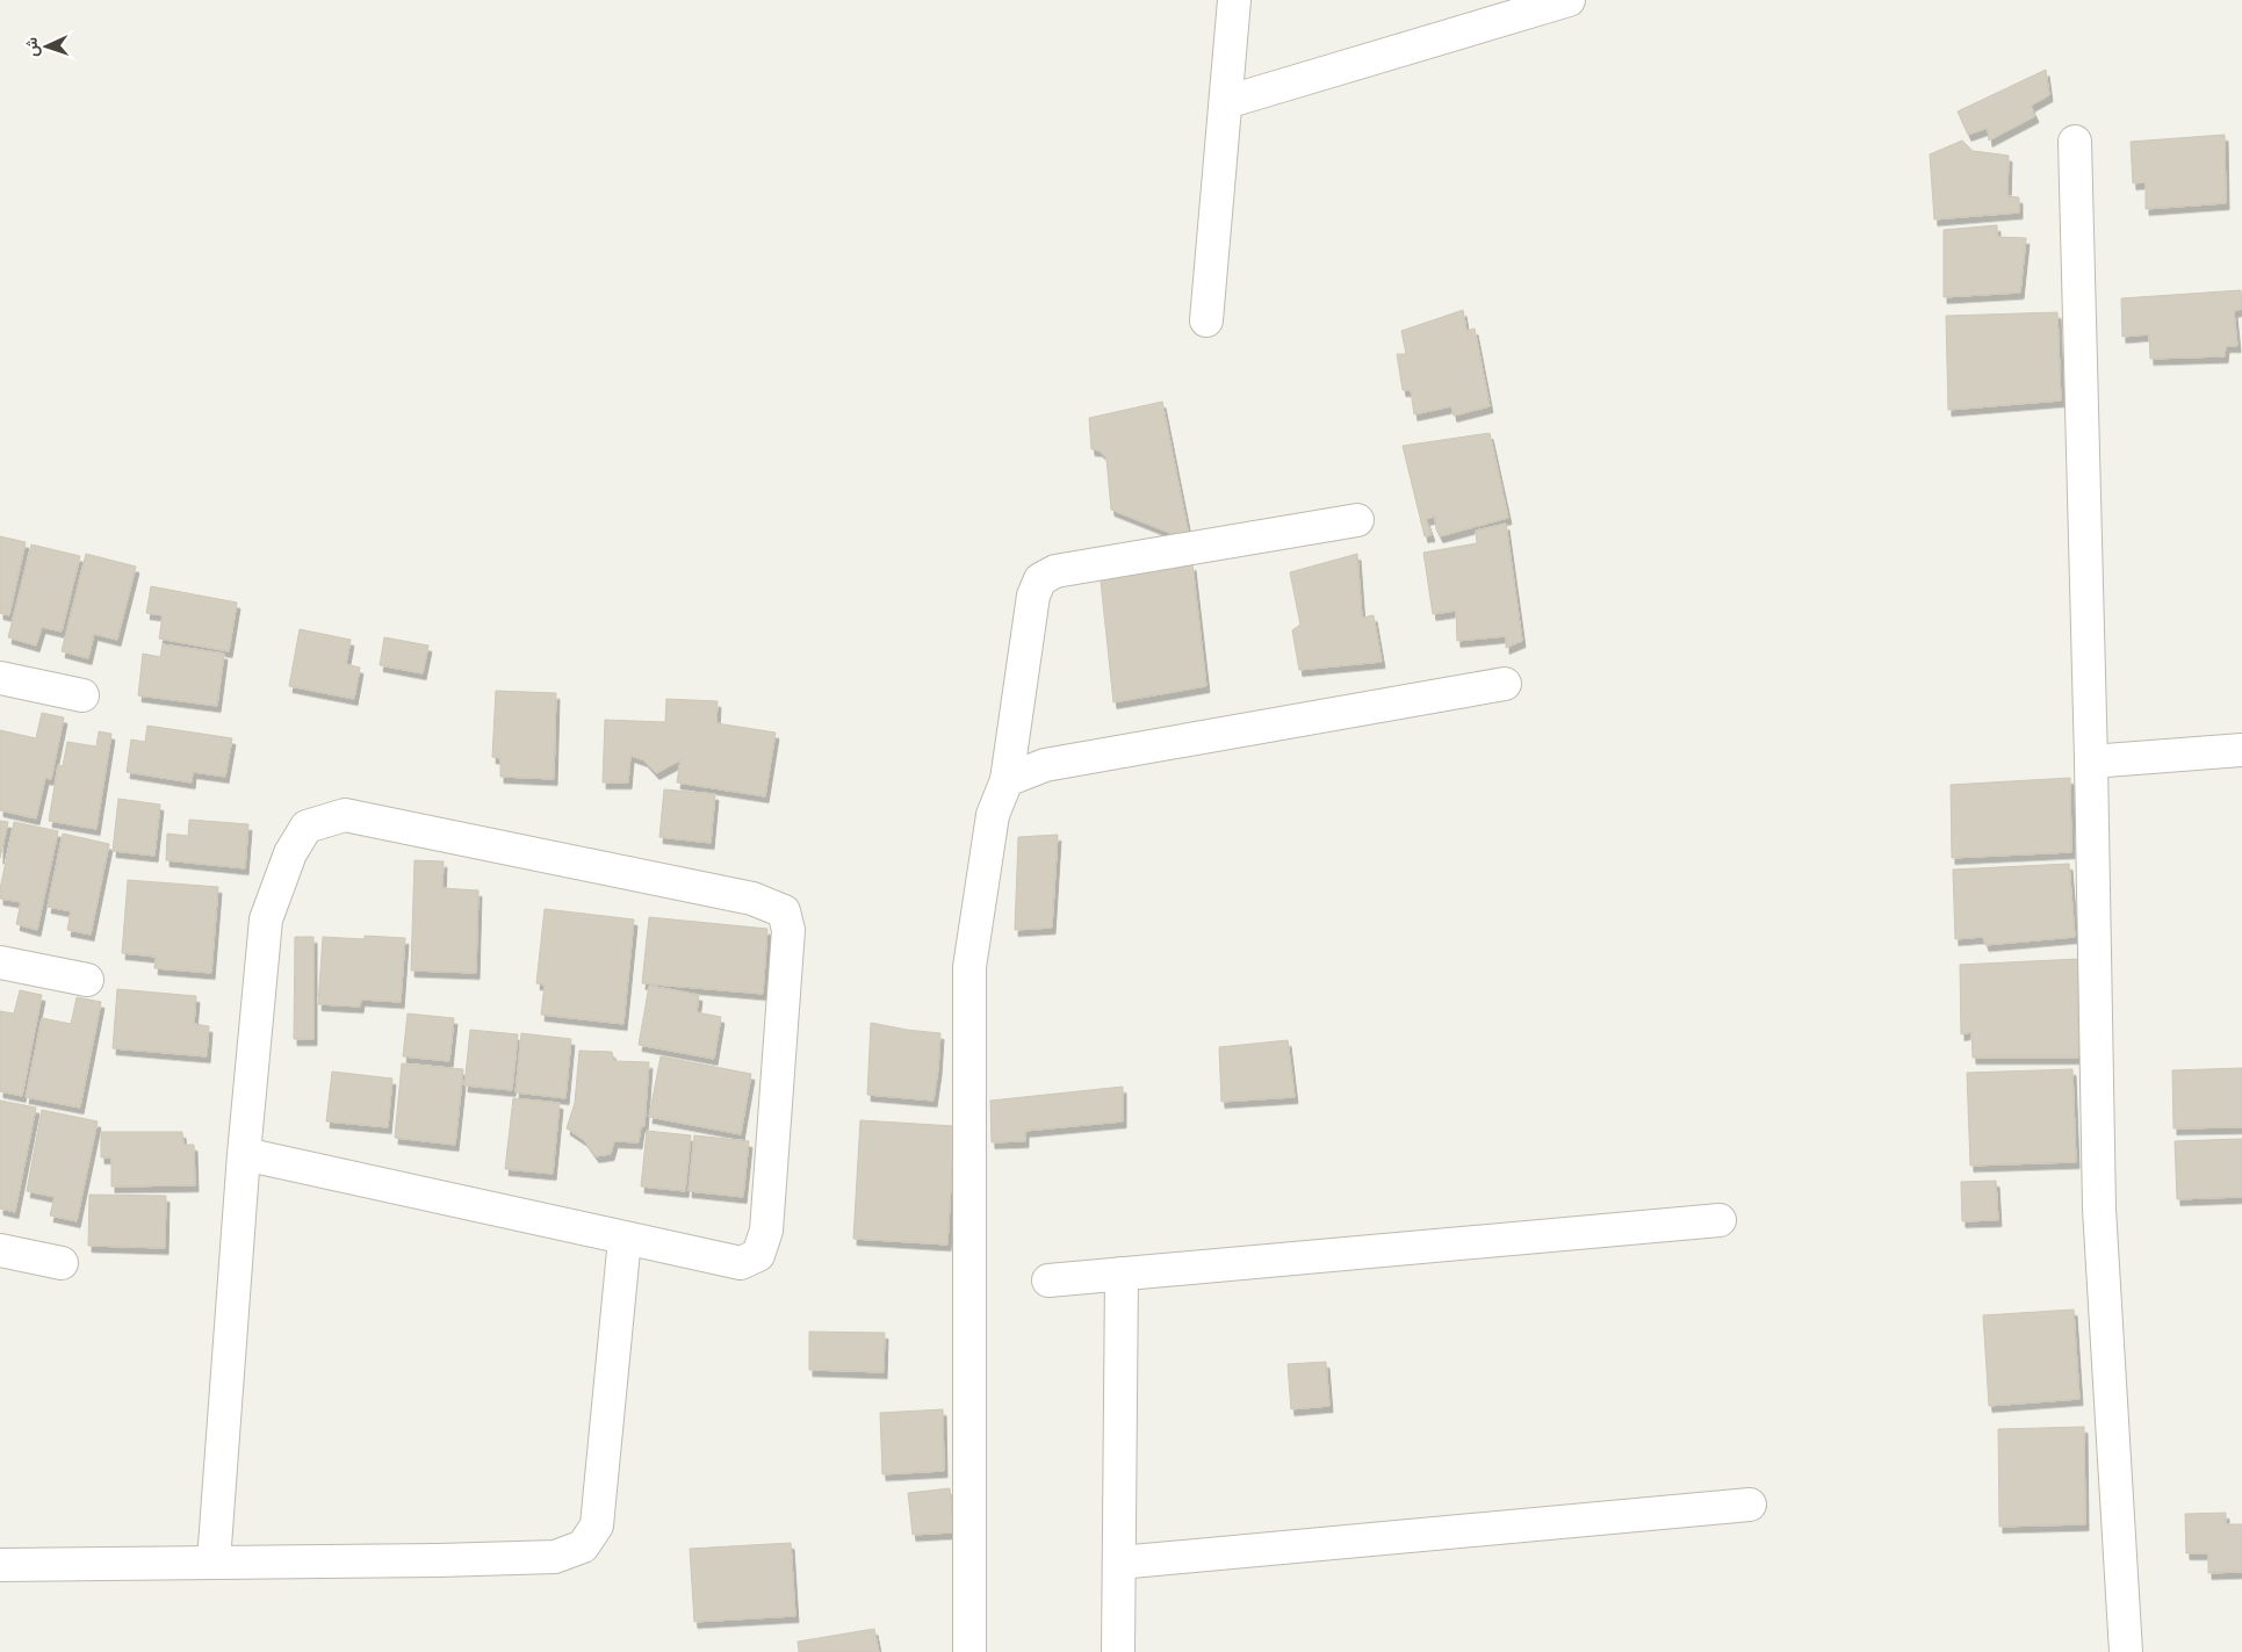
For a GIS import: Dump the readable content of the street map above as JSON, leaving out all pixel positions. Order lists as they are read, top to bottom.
{
  "north": "left"
}
